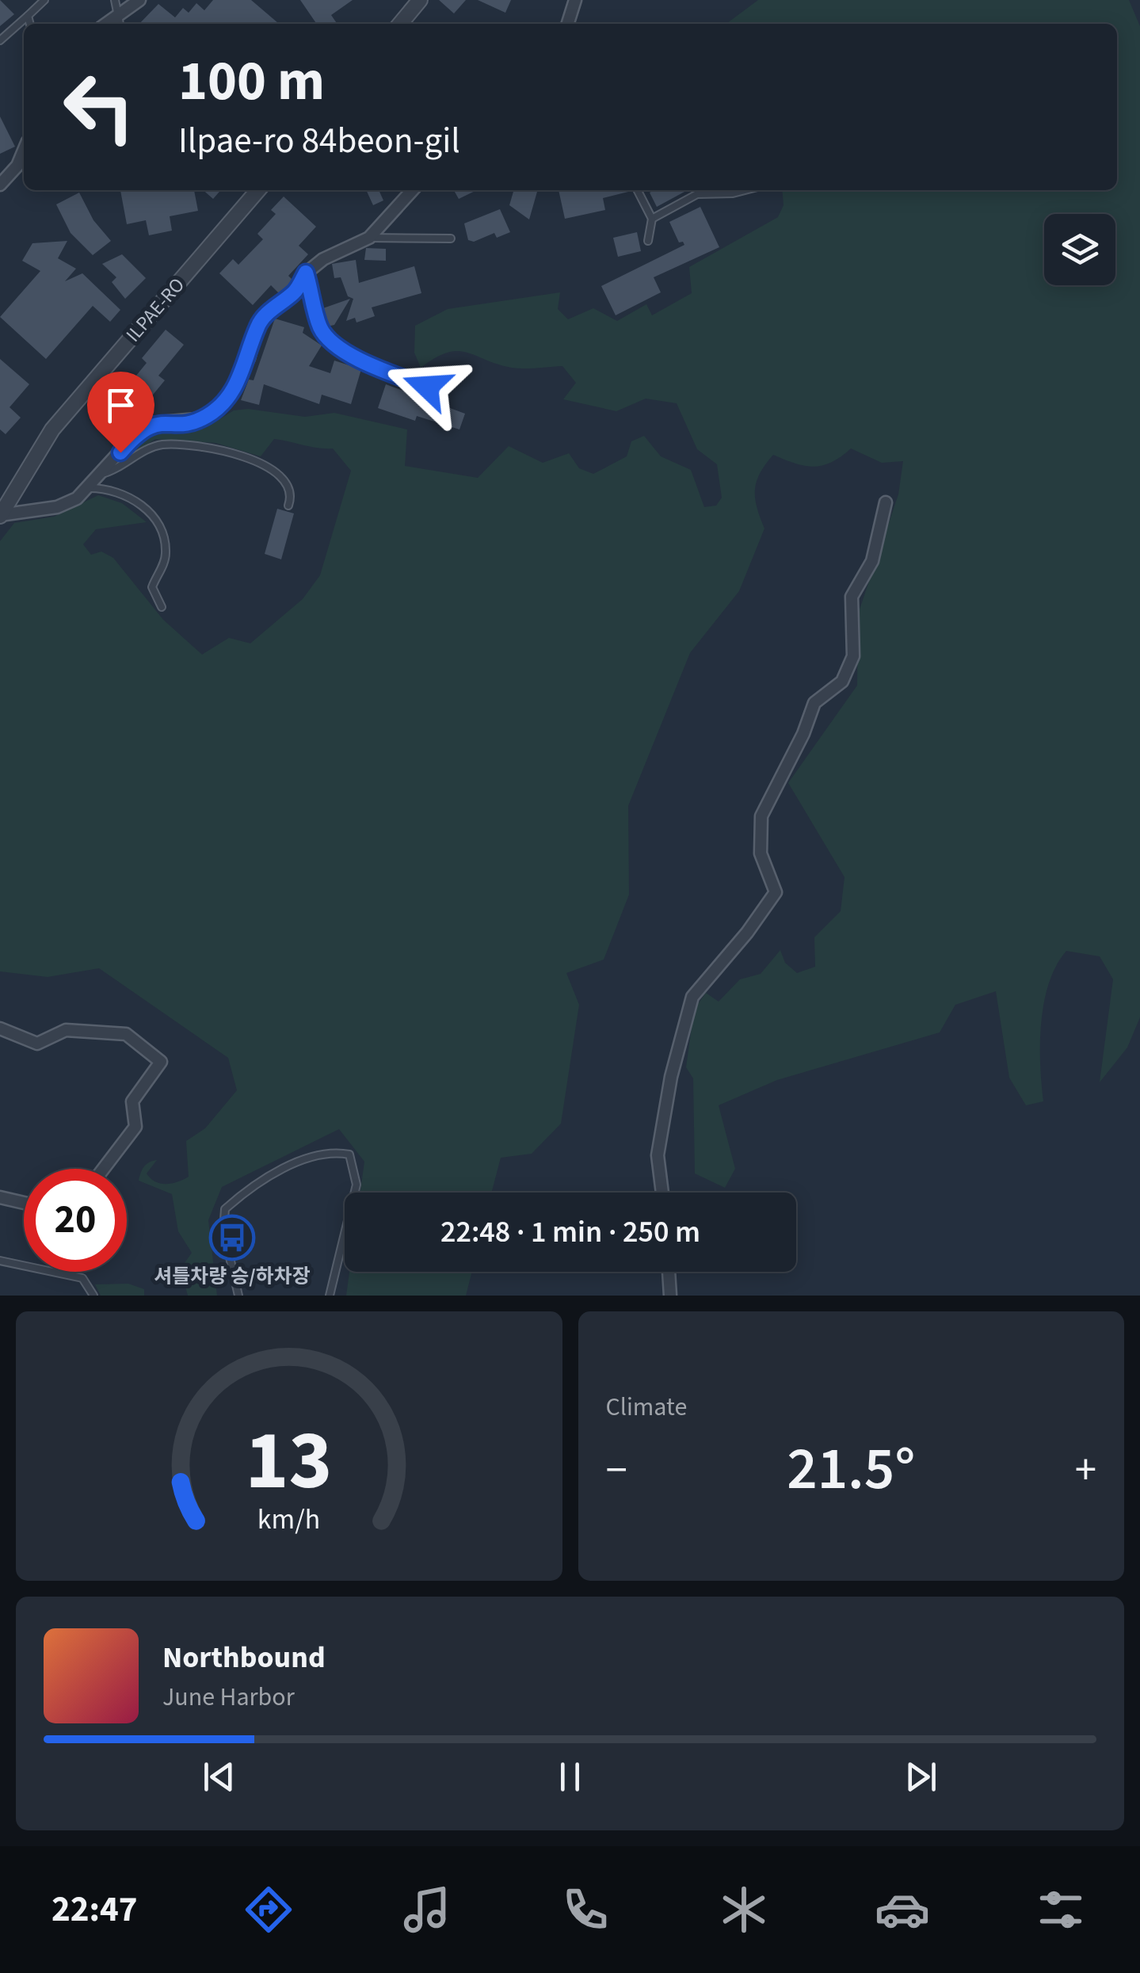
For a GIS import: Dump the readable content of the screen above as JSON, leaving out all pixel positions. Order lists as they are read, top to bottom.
{
  "streets": {
    "street": ["ILPAE-RO"]
  },
  "places": {
    "bus stop": ["셔틀차량 승/하차장"]
  },
  "page": {
    "turn": ["100 m", "Ilpae-ro 84beon-gil"],
    "limit": "20",
    "trip": "22:48 · 1 min · 250 m",
    "tile": "Climate",
    "heat": ["−", "21.5°", "+"],
    "song": ["Northbound", "June Harbor"],
    "tabs": "22:47",
    "gauge": ["13", "km/h"]
  }
}
